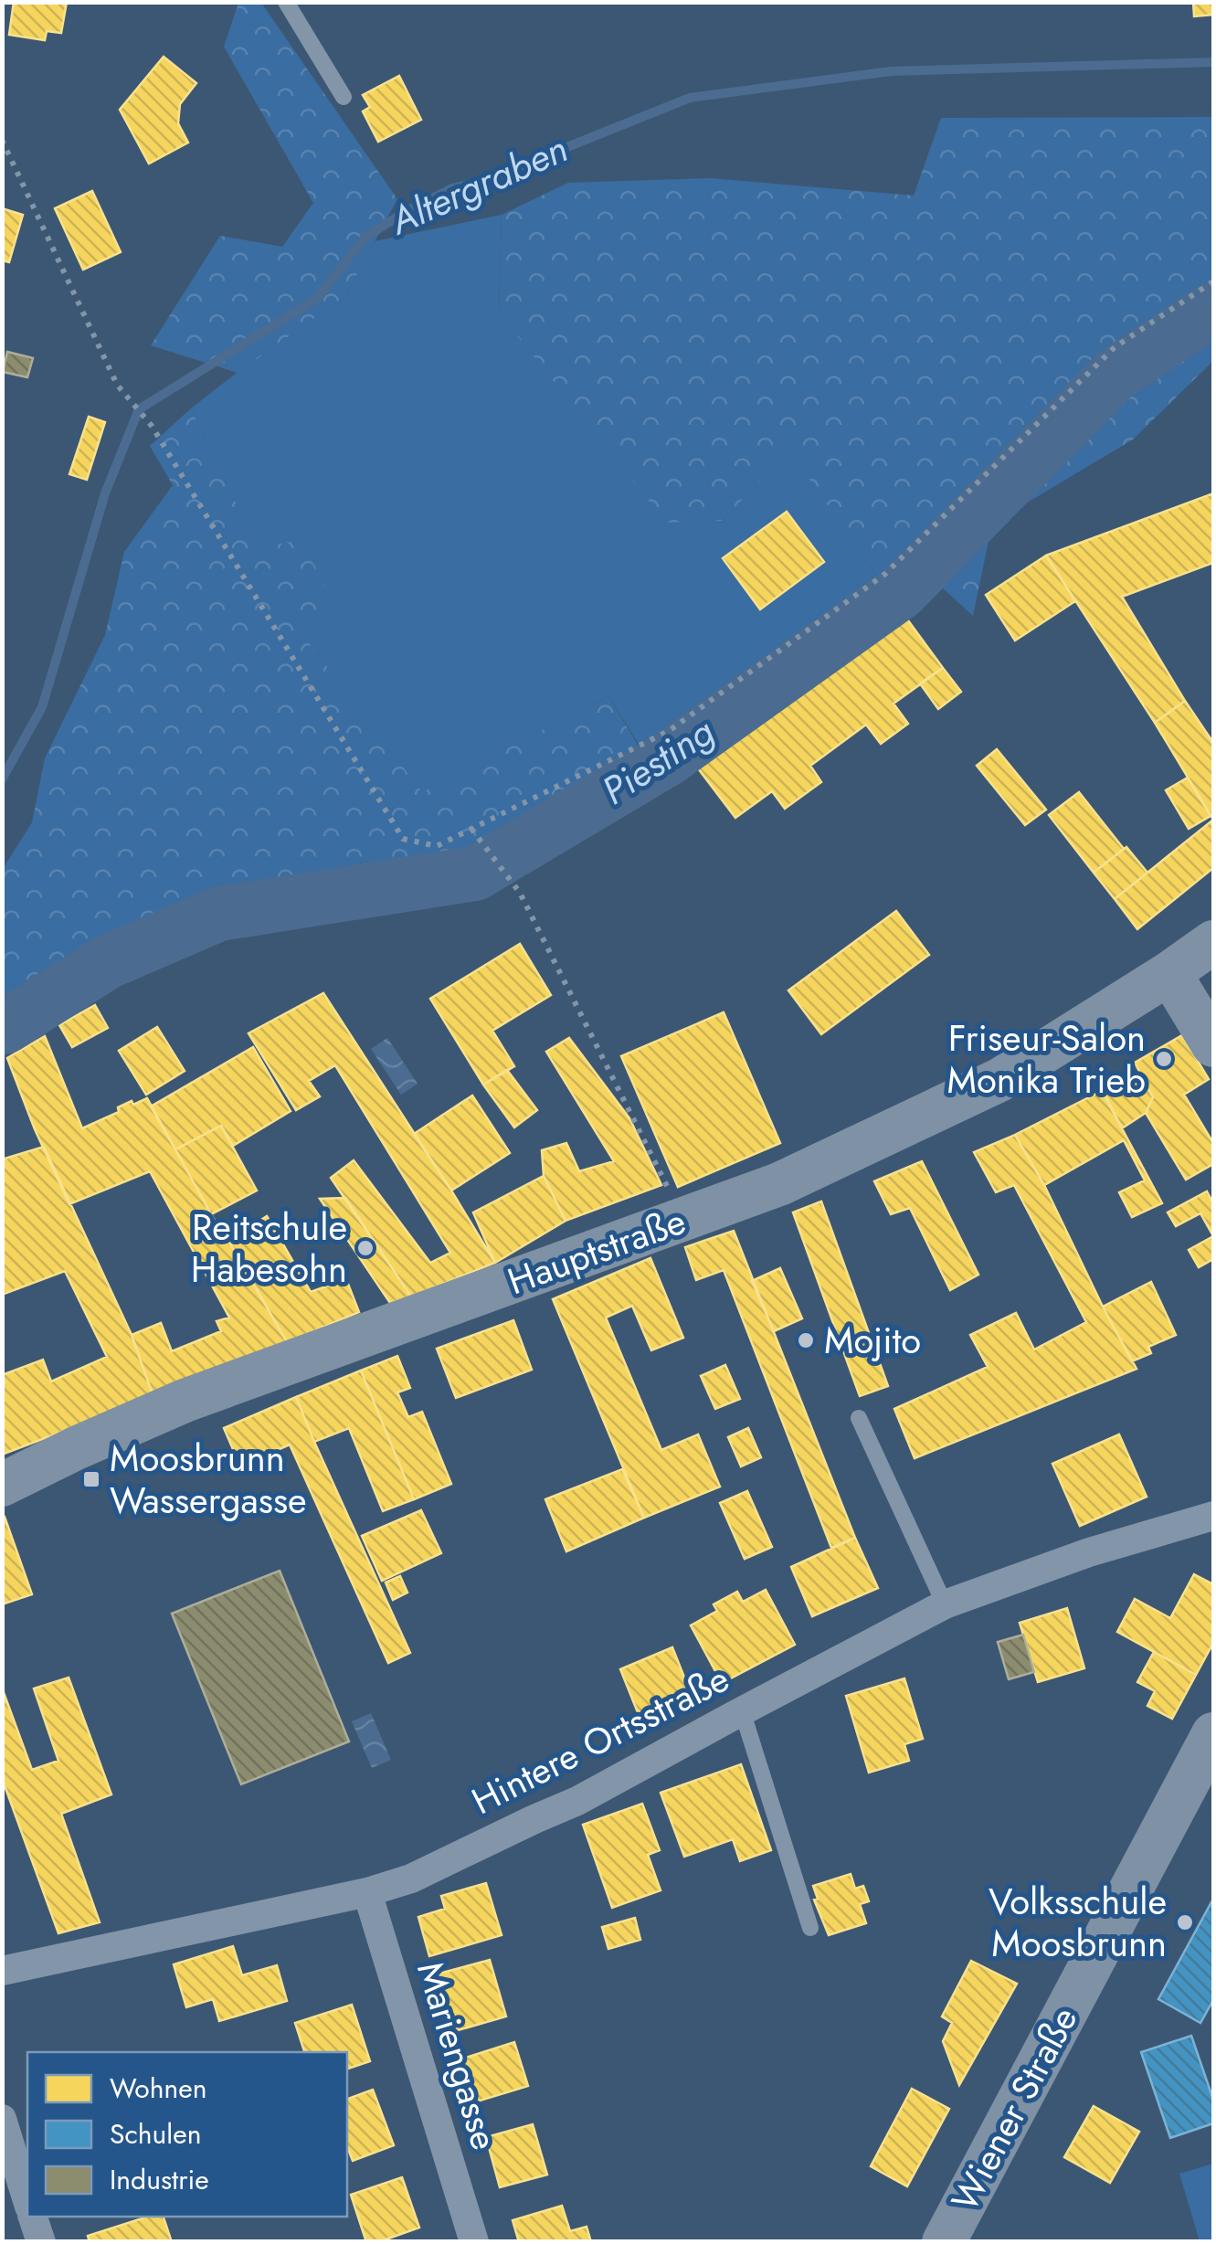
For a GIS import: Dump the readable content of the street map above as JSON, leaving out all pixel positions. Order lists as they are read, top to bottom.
{
  "streets": {
    "main road": ["Hauptstraße", "Wiener Straße"],
    "street": ["Hintere Ortsstraße", "Mariengasse"]
  },
  "crossings": [
    ["Hintere Ortsstraße", "Mariengasse"]
  ],
  "water": ["Altergraben", "Piesting"],
  "places": {
    "other": [
      "Friseur-Salon Monika Trieb",
      "Reitschule Habesohn",
      "Mojito",
      "Volksschule Moosbrunn"
    ],
    "transit": ["Moosbrunn Wassergasse"]
  },
  "legend": ["Wohnen", "Schulen", "Industrie"]
}
